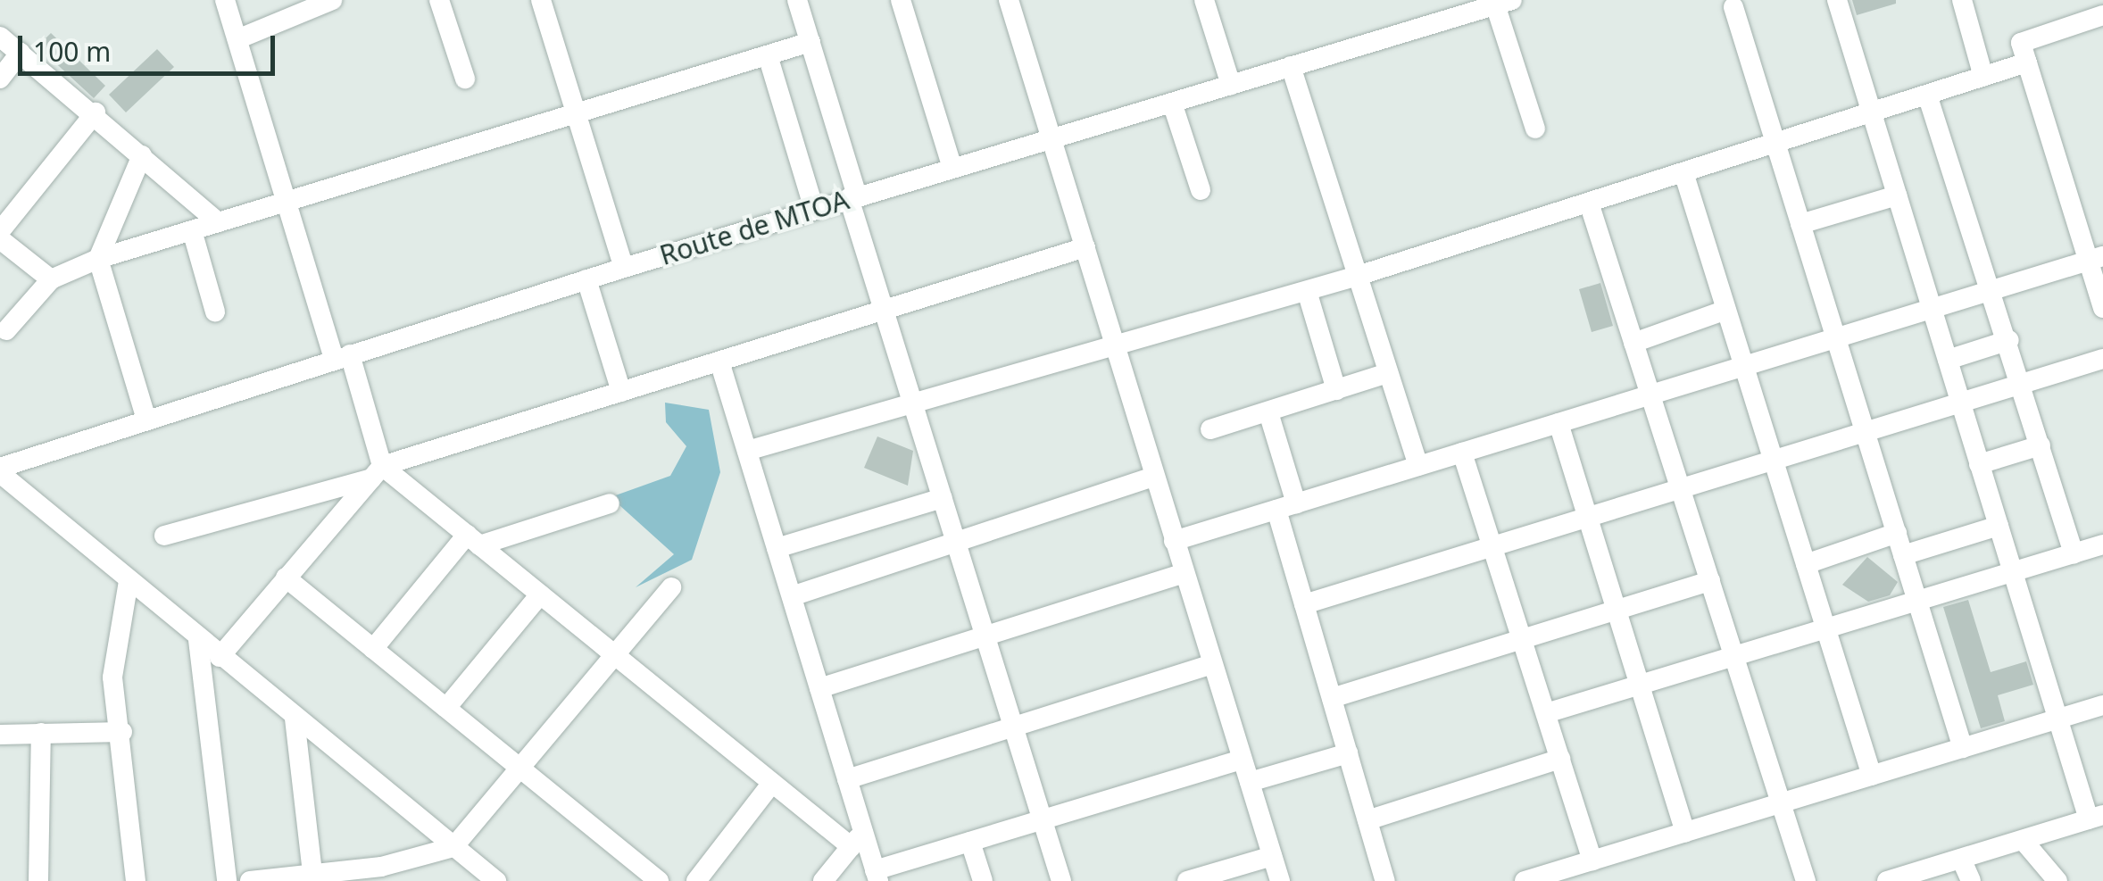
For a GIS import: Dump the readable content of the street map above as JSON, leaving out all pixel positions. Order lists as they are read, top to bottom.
{
  "streets": {
    "street": ["Route de MTOA"]
  },
  "scale_bar": "100 m"
}
